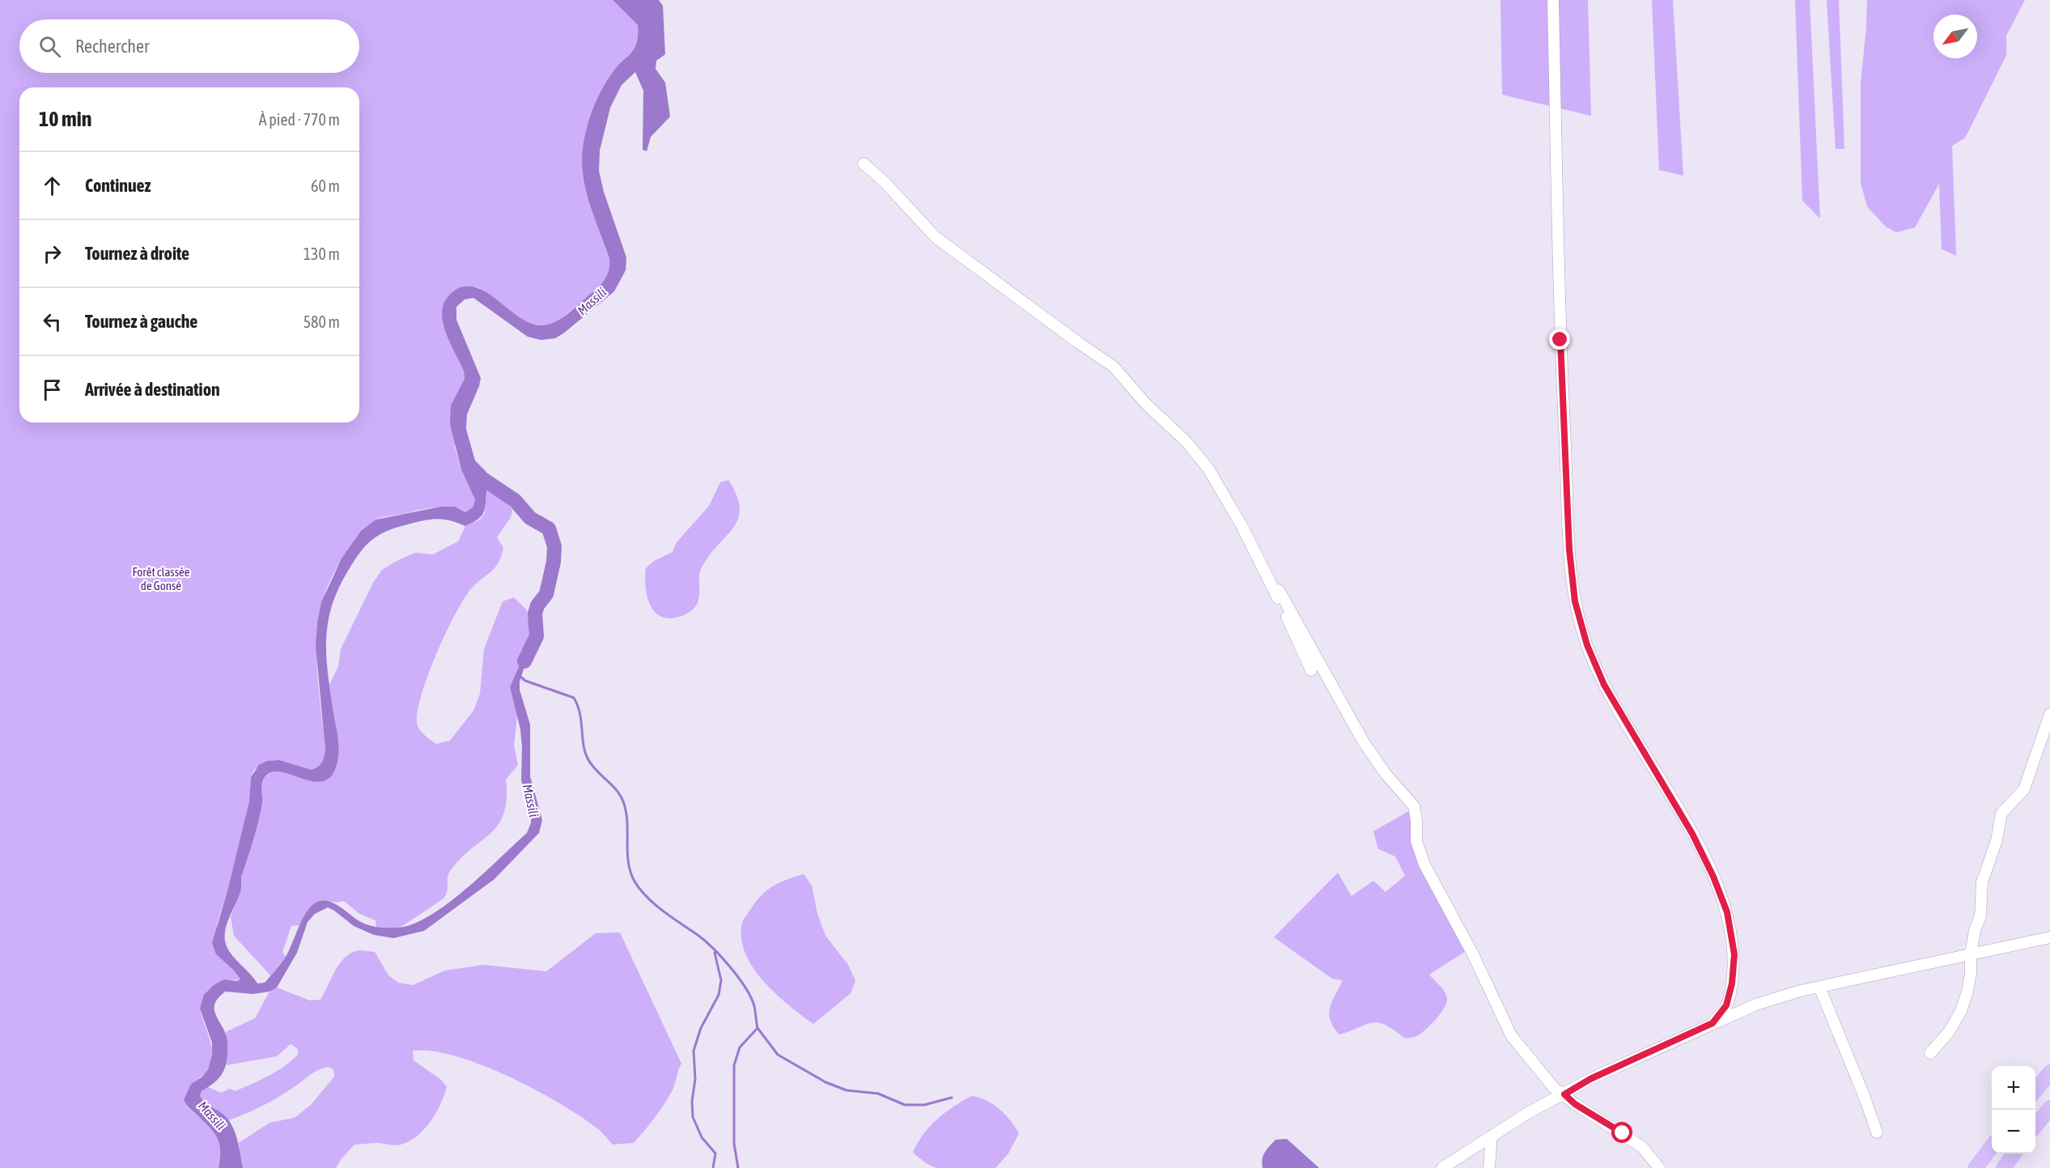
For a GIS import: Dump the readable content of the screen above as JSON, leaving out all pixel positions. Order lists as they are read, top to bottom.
{
  "water": ["Massili"],
  "parks": ["Forêt classée de Gonsé"],
  "north": "bottom left",
  "page": {
    "search": "Rechercher",
    "heading": ["10 min", "À pied · 770 m"],
    "list": [
      ["Continuez", "60 m"],
      ["Tournez à droite", "130 m"],
      ["Tournez à gauche", "580 m"],
      "Arrivée à destination"
    ],
    "map_buttons": ["+", "−"]
  }
}
